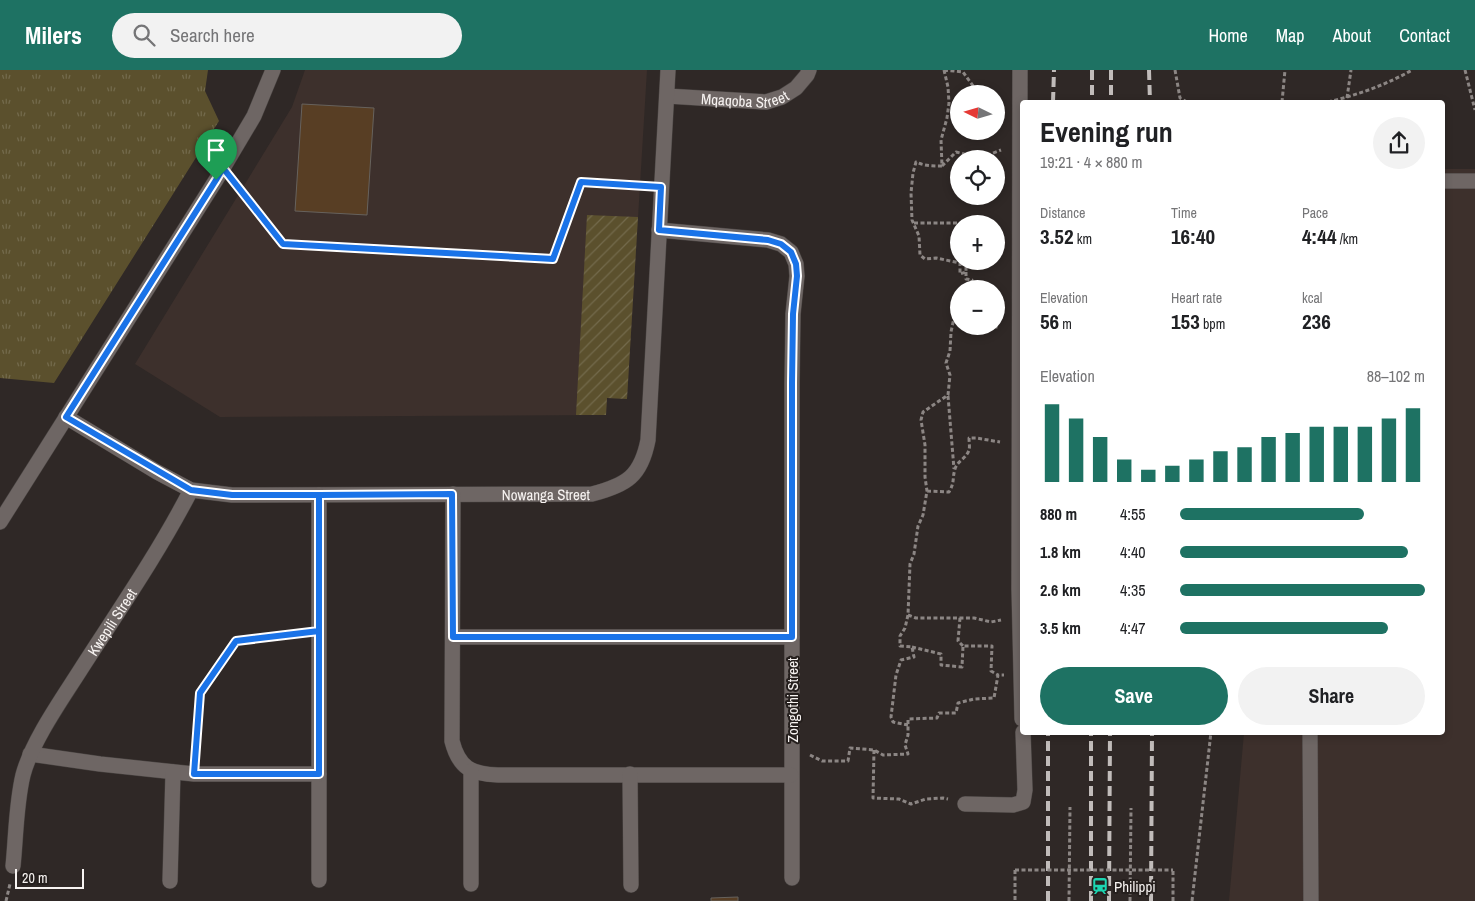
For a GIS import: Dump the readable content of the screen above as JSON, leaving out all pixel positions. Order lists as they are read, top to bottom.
{
  "streets": {
    "street": [
      "Mqaqoba Street",
      "Nowanga Street",
      "Kwepili Street",
      "Zongothi Street"
    ]
  },
  "crossings": [
    ["Mqaqoba Street", "Nowanga Street"],
    ["Nowanga Street", "Kwepili Street"],
    ["Nowanga Street", "Zongothi Street"]
  ],
  "places": {
    "station": ["Philippi"]
  },
  "scale_bar": "20 m",
  "north": "left",
  "page": {
    "header": "Milers",
    "search": "Search here",
    "nav": [
      "Home",
      "Map",
      "About",
      "Contact"
    ],
    "map_buttons": ["+", "−"],
    "heading": ["Evening run", "19:21 · 4 × 880 m"],
    "stats": [
      ["Distance", "3.52 km"],
      ["Time", "16:40"],
      ["Pace", "4:44 /km"],
      ["Elevation", "56 m"],
      ["Heart rate", "153 bpm"],
      ["kcal", "236"]
    ],
    "chart": ["Elevation", "88–102 m"],
    "list": [
      {
        "name": "880 m",
        "note": "4:55"
      },
      {
        "name": "1.8 km",
        "note": "4:40"
      },
      {
        "name": "2.6 km",
        "note": "4:35"
      },
      {
        "name": "3.5 km",
        "note": "4:47"
      }
    ],
    "buttons": ["Save", "Share"],
    "scale": "20 m"
  }
}
